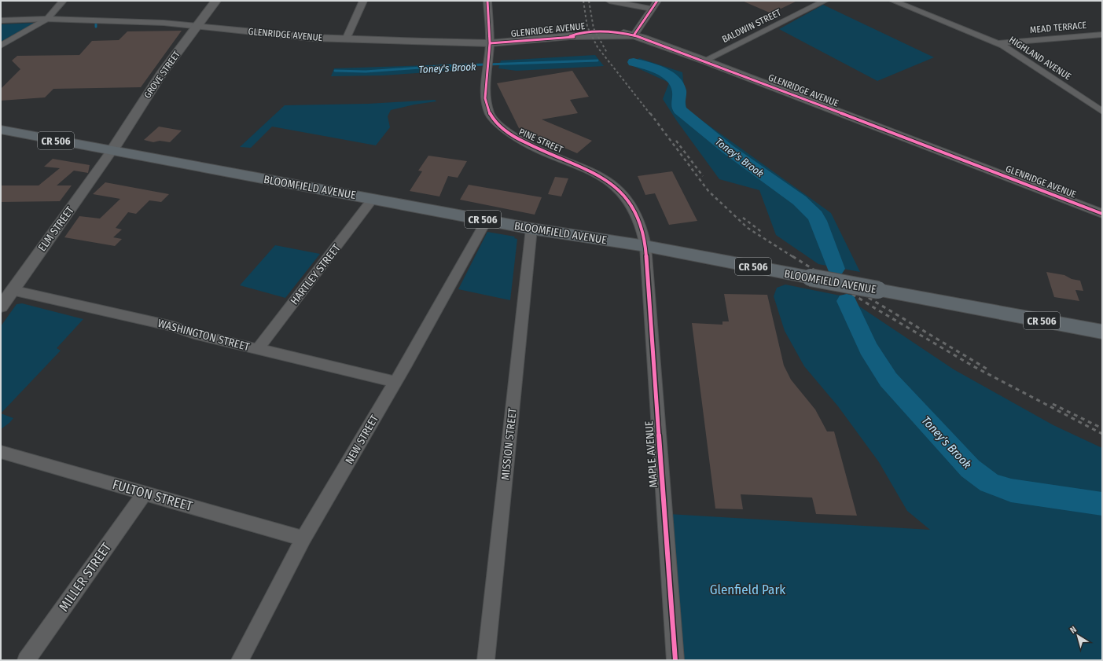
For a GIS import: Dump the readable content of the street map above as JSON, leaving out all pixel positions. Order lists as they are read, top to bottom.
{
  "streets": {
    "main road": ["GROVE STREET", "CR 506", "BLOOMFIELD AVENUE"],
    "street": [
      "BALDWIN STREET",
      "MEAD TERRACE",
      "GLENRIDGE AVENUE",
      "HIGHLAND AVENUE",
      "PINE STREET",
      "ELM STREET",
      "HARTLEY STREET",
      "WASHINGTON STREET",
      "NEW STREET",
      "MISSION STREET",
      "MAPLE AVENUE",
      "FULTON STREET",
      "MILLER STREET"
    ]
  },
  "crossings": [
    ["BALDWIN STREET", "GLENRIDGE AVENUE"],
    ["MEAD TERRACE", "HIGHLAND AVENUE"],
    ["GLENRIDGE AVENUE", "GROVE STREET"],
    ["GLENRIDGE AVENUE", "PINE STREET"],
    ["GROVE STREET", "BLOOMFIELD AVENUE"],
    ["GROVE STREET", "ELM STREET"],
    ["PINE STREET", "BLOOMFIELD AVENUE"],
    ["PINE STREET", "MAPLE AVENUE"],
    ["BLOOMFIELD AVENUE", "ELM STREET"],
    ["BLOOMFIELD AVENUE", "HARTLEY STREET"],
    ["BLOOMFIELD AVENUE", "NEW STREET"],
    ["BLOOMFIELD AVENUE", "MISSION STREET"],
    ["BLOOMFIELD AVENUE", "MAPLE AVENUE"],
    ["ELM STREET", "WASHINGTON STREET"],
    ["HARTLEY STREET", "WASHINGTON STREET"],
    ["WASHINGTON STREET", "NEW STREET"],
    ["NEW STREET", "FULTON STREET"],
    ["FULTON STREET", "MILLER STREET"]
  ],
  "water": ["Toney's Brook"],
  "parks": ["Glenfield Park"],
  "north": "top left"
}
